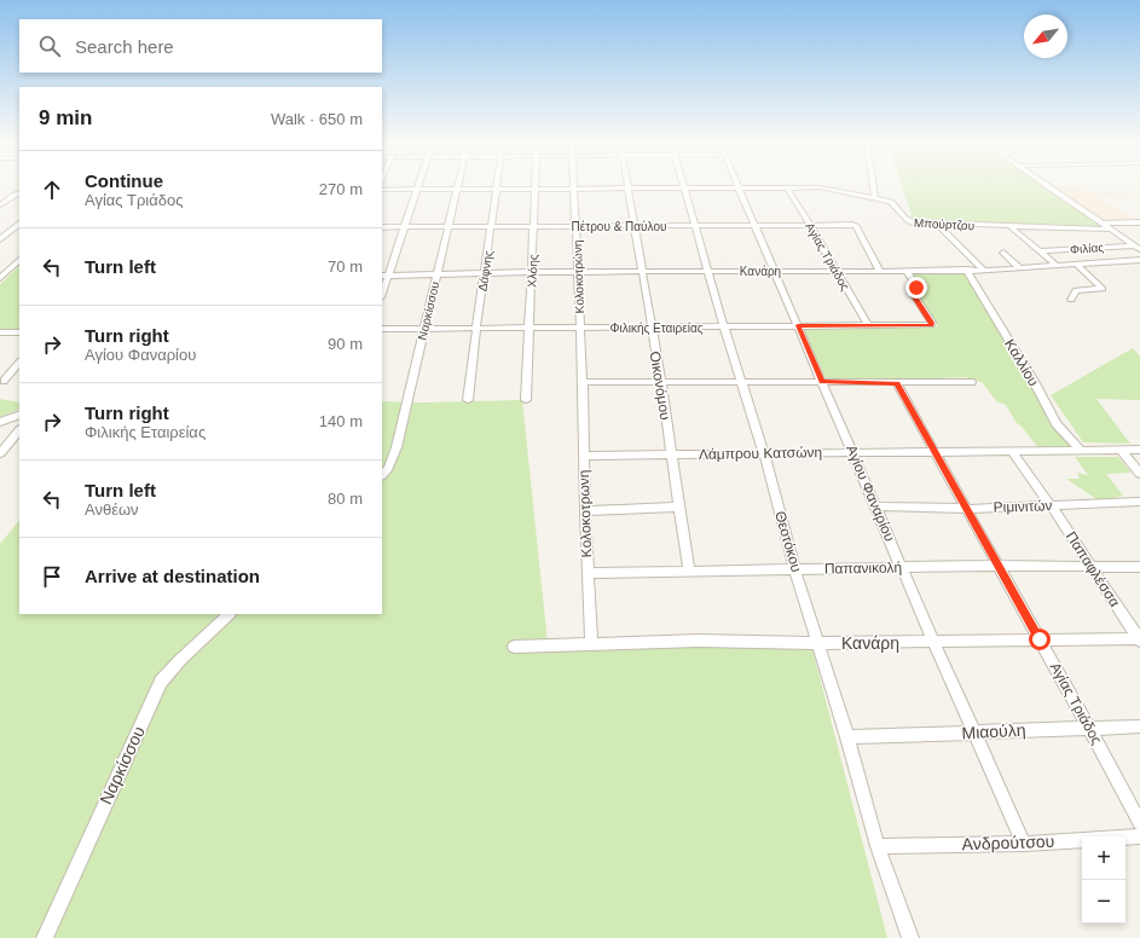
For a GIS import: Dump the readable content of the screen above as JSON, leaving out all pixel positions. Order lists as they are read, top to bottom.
{
  "streets": {
    "street": [
      "Μπούρτζου",
      "Πέτρου & Παύλου",
      "Φιλίας",
      "Αγίας Τριάδος",
      "Δάφνης",
      "Χλόης",
      "Κανάρη",
      "Κολοκοτρώνη",
      "Ναρκίσσου",
      "Φιλικής Εταιρείας",
      "Καλλίου",
      "Οικονόμου",
      "Λάμπρου Κατσώνη",
      "Αγίου Φαναρίου",
      "Ριμινιτών",
      "Κολοκοτρωνη",
      "Θεοτόκου",
      "Παπανικολή",
      "Παπαφλέσσα",
      "Μιαούλη",
      "Ανδρούτσου"
    ]
  },
  "crossings": [
    ["Μπούρτζου", "Αγίας Τριάδος"],
    ["Μπούρτζου", "Δάφνης"],
    ["Μπούρτζου", "Χλόης"],
    ["Μπούρτζου", "Κολοκοτρώνη"],
    ["Μπούρτζου", "Ναρκίσσου"],
    ["Μπούρτζου", "Οικονόμου"],
    ["Μπούρτζου", "Αγίου Φαναρίου"],
    ["Μπούρτζου", "Θεοτόκου"],
    ["Πέτρου & Παύλου", "Αγίας Τριάδος"],
    ["Πέτρου & Παύλου", "Δάφνης"],
    ["Πέτρου & Παύλου", "Χλόης"],
    ["Πέτρου & Παύλου", "Κανάρη"],
    ["Πέτρου & Παύλου", "Κολοκοτρώνη"],
    ["Πέτρου & Παύλου", "Ναρκίσσου"],
    ["Πέτρου & Παύλου", "Οικονόμου"],
    ["Πέτρου & Παύλου", "Αγίου Φαναρίου"],
    ["Πέτρου & Παύλου", "Θεοτόκου"],
    ["Αγίας Τριάδος", "Κανάρη"],
    ["Αγίας Τριάδος", "Φιλικής Εταιρείας"],
    ["Αγίας Τριάδος", "Λάμπρου Κατσώνη"],
    ["Αγίας Τριάδος", "Ριμινιτών"],
    ["Αγίας Τριάδος", "Παπανικολή"],
    ["Αγίας Τριάδος", "Μιαούλη"],
    ["Δάφνης", "Κανάρη"],
    ["Δάφνης", "Φιλικής Εταιρείας"],
    ["Χλόης", "Κανάρη"],
    ["Χλόης", "Φιλικής Εταιρείας"],
    ["Κανάρη", "Κολοκοτρώνη"],
    ["Κανάρη", "Ναρκίσσου"],
    ["Κανάρη", "Φιλικής Εταιρείας"],
    ["Κανάρη", "Καλλίου"],
    ["Κανάρη", "Οικονόμου"],
    ["Κανάρη", "Αγίου Φαναρίου"],
    ["Κανάρη", "Κολοκοτρωνη"],
    ["Κανάρη", "Θεοτόκου"],
    ["Κανάρη", "Παπαφλέσσα"],
    ["Κολοκοτρώνη", "Φιλικής Εταιρείας"],
    ["Κολοκοτρώνη", "Κολοκοτρωνη"],
    ["Ναρκίσσου", "Φιλικής Εταιρείας"],
    ["Φιλικής Εταιρείας", "Οικονόμου"],
    ["Φιλικής Εταιρείας", "Αγίου Φαναρίου"],
    ["Φιλικής Εταιρείας", "Θεοτόκου"],
    ["Καλλίου", "Λάμπρου Κατσώνη"],
    ["Οικονόμου", "Λάμπρου Κατσώνη"],
    ["Οικονόμου", "Παπανικολή"],
    ["Λάμπρου Κατσώνη", "Αγίου Φαναρίου"],
    ["Λάμπρου Κατσώνη", "Κολοκοτρωνη"],
    ["Λάμπρου Κατσώνη", "Θεοτόκου"],
    ["Λάμπρου Κατσώνη", "Παπαφλέσσα"],
    ["Αγίου Φαναρίου", "Ριμινιτών"],
    ["Αγίου Φαναρίου", "Παπανικολή"],
    ["Αγίου Φαναρίου", "Μιαούλη"],
    ["Αγίου Φαναρίου", "Ανδρούτσου"],
    ["Ριμινιτών", "Παπαφλέσσα"],
    ["Κολοκοτρωνη", "Παπανικολή"],
    ["Θεοτόκου", "Παπανικολή"],
    ["Θεοτόκου", "Μιαούλη"],
    ["Θεοτόκου", "Ανδρούτσου"],
    ["Παπανικολή", "Παπαφλέσσα"]
  ],
  "north": "bottom left",
  "page": {
    "search": "Search here",
    "heading": ["9 min", "Walk · 650 m"],
    "list": [
      ["Continue", "Αγίας Τριάδος", "270 m"],
      ["Turn left", "70 m"],
      ["Turn right", "Αγίου Φαναρίου", "90 m"],
      ["Turn right", "Φιλικής Εταιρείας", "140 m"],
      ["Turn left", "Ανθέων", "80 m"],
      "Arrive at destination"
    ],
    "map_buttons": ["+", "−"]
  }
}
